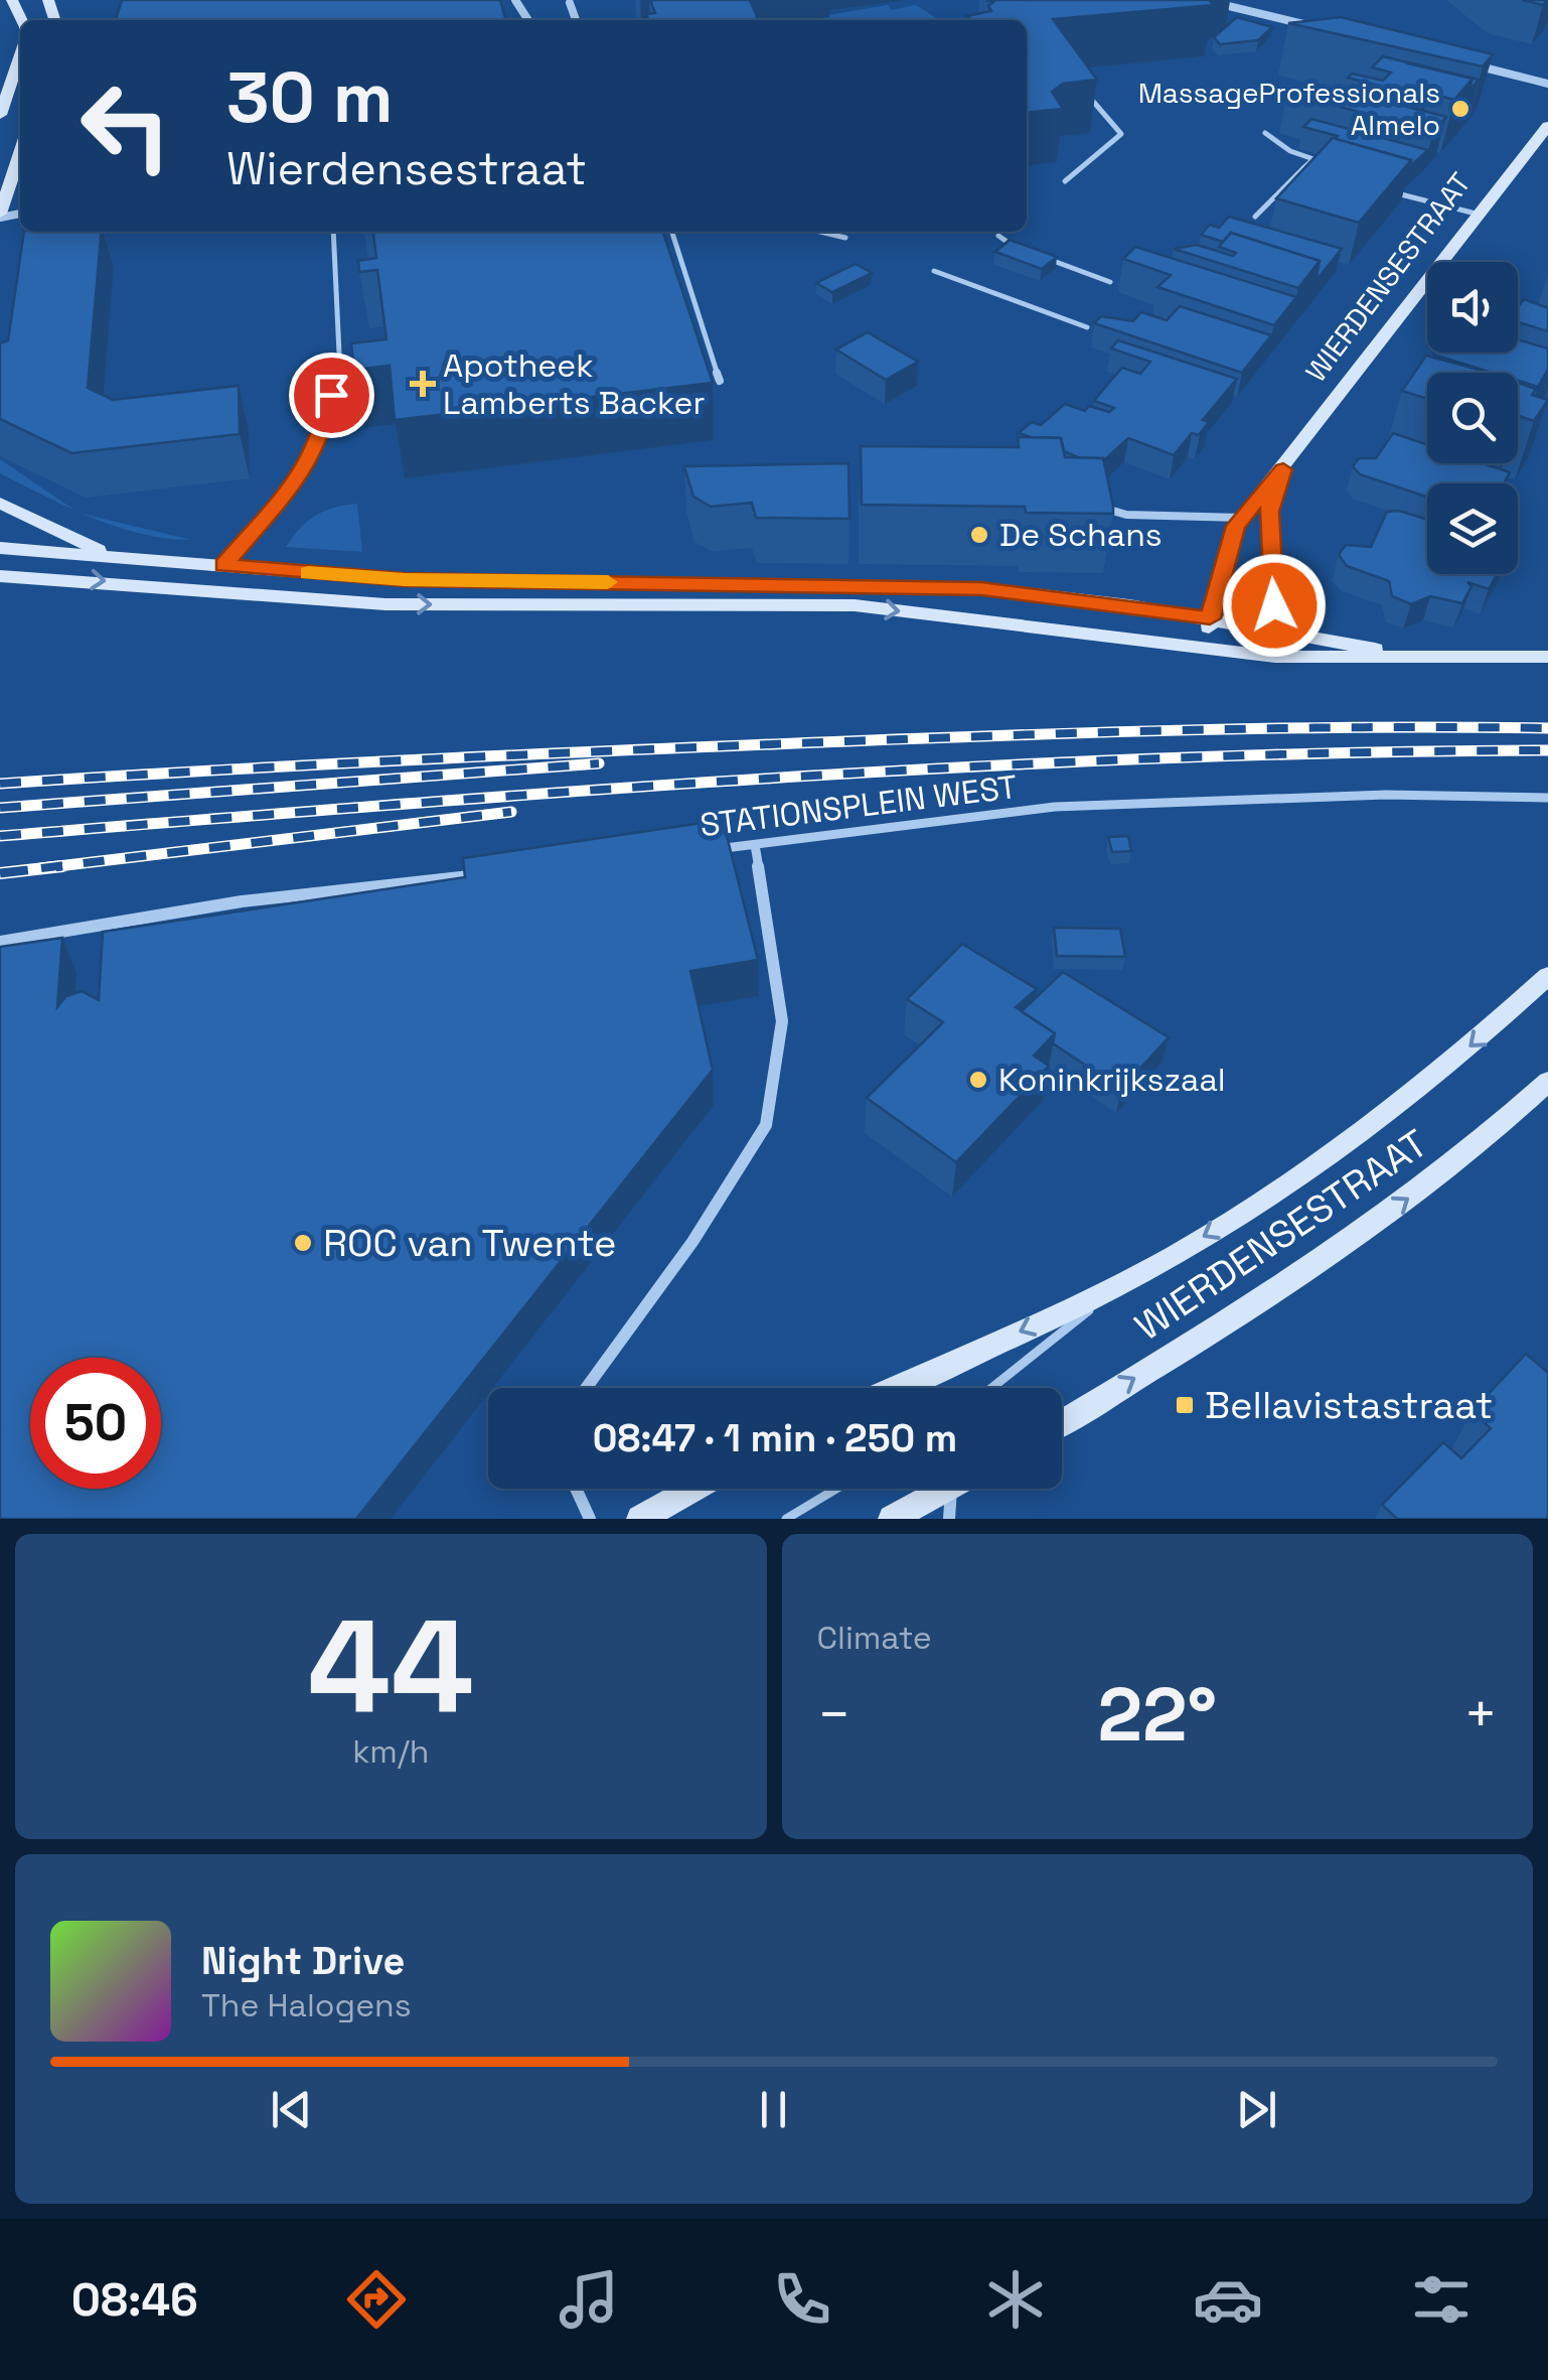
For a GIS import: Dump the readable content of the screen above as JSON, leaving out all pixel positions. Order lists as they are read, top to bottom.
{
  "streets": {
    "main road": ["WIERDENSESTRAAT"],
    "street": ["STATIONSPLEIN WEST"]
  },
  "places": {
    "other": [
      "MassageProfessionals Almelo",
      "De Schans",
      "Koninkrijkszaal",
      "ROC van Twente"
    ],
    "health": ["Apotheek Lamberts Backer"],
    "transit": ["Bellavistastraat"]
  },
  "page": {
    "turn": ["30 m", "Wierdensestraat"],
    "limit": "50",
    "trip": "08:47 · 1 min · 250 m",
    "tile": [
      ["44", "km/h"],
      "Climate"
    ],
    "heat": ["−", "22°", "+"],
    "song": ["Night Drive", "The Halogens"],
    "tabs": "08:46"
  }
}
